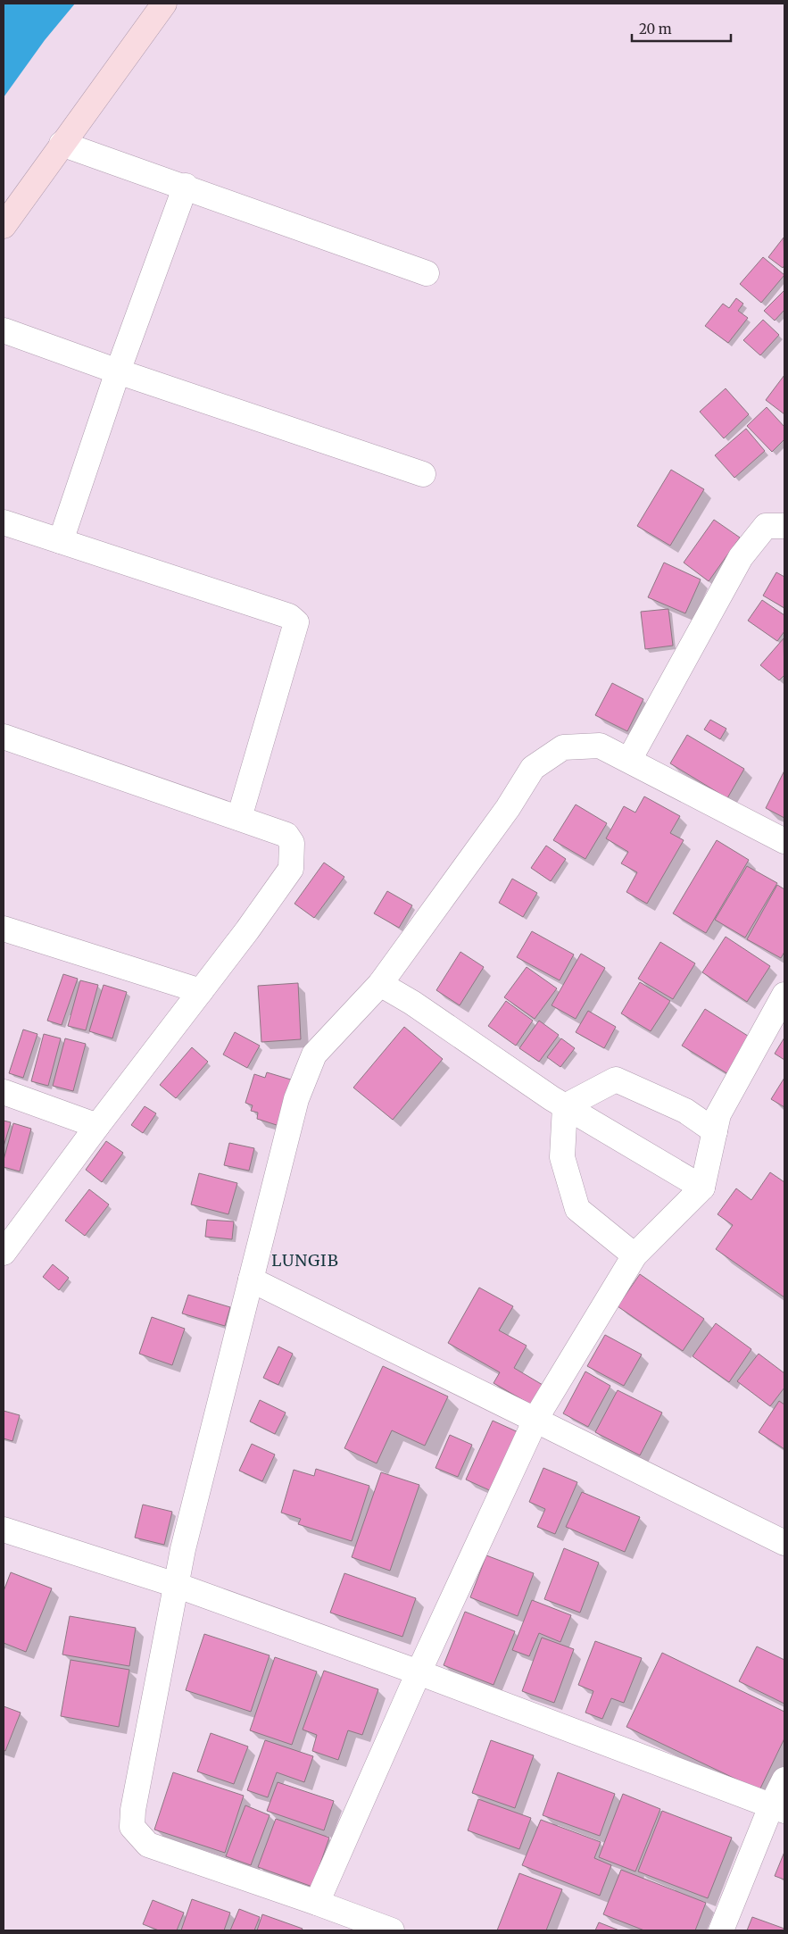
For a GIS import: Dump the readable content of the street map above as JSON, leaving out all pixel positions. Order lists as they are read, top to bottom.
{
  "districts": ["LUNGIB"],
  "scale_bar": "20 m"
}
